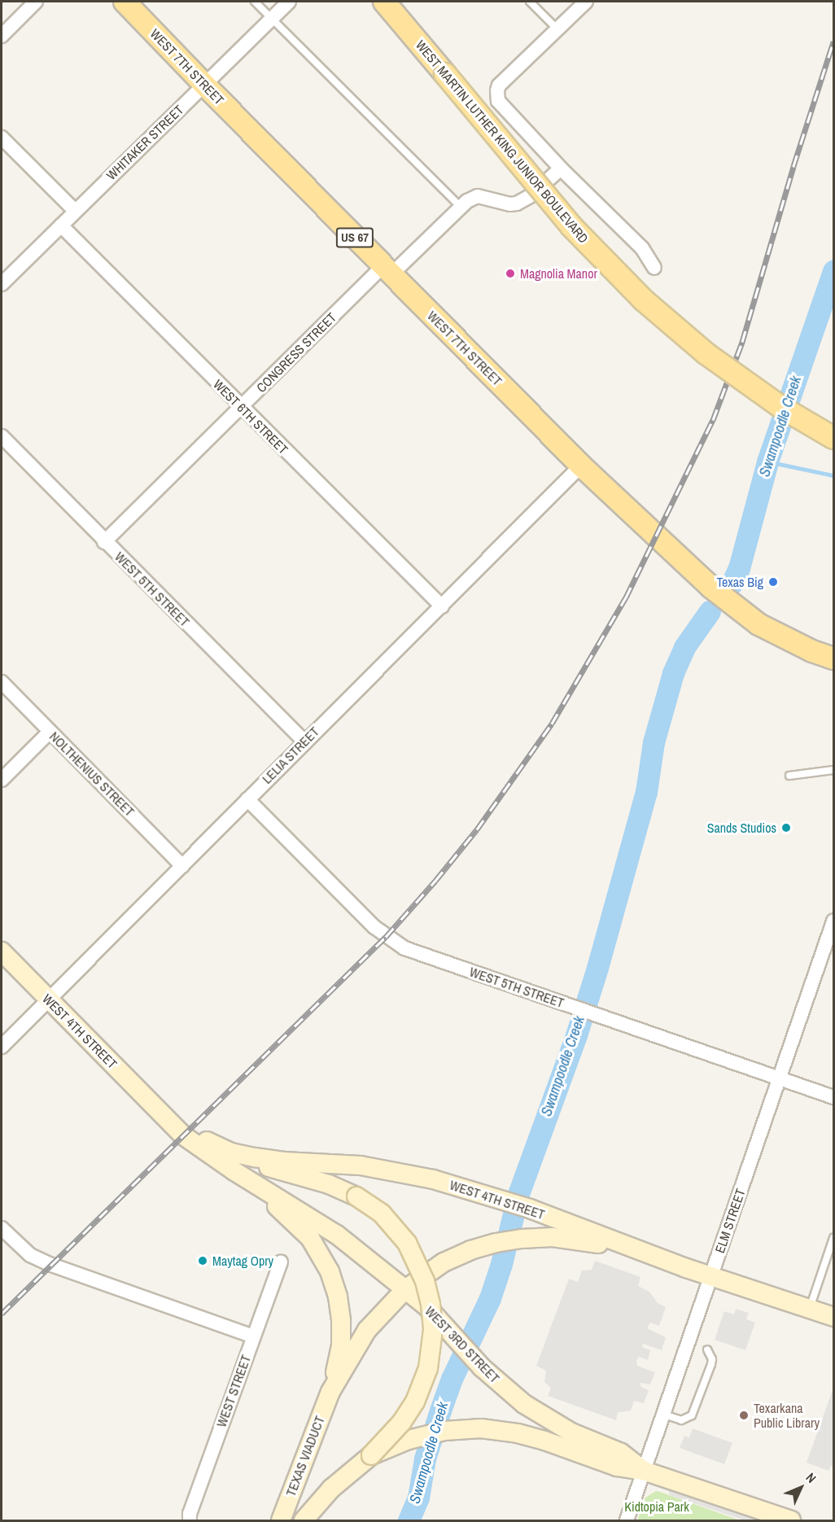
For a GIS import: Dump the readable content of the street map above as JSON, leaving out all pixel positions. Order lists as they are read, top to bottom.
{
  "streets": {
    "main road": [
      "WEST 7TH STREET",
      "WEST MARTIN LUTHER KING JUNIOR BOULEVARD",
      "US 67",
      "WEST 4TH STREET",
      "WEST 3RD STREET",
      "TEXAS VIADUCT"
    ],
    "street": [
      "WHITAKER STREET",
      "CONGRESS STREET",
      "WEST 6TH STREET",
      "WEST 5TH STREET",
      "LELIA STREET",
      "NOLTHENIUS STREET",
      "ELM STREET",
      "WEST STREET"
    ]
  },
  "crossings": [
    ["WEST 7TH STREET", "WHITAKER STREET"],
    ["WEST 7TH STREET", "CONGRESS STREET"],
    ["WEST 7TH STREET", "LELIA STREET"],
    ["WHITAKER STREET", "WEST 6TH STREET"],
    ["CONGRESS STREET", "WEST 6TH STREET"],
    ["CONGRESS STREET", "WEST 5TH STREET"],
    ["WEST 6TH STREET", "LELIA STREET"],
    ["WEST 5TH STREET", "LELIA STREET"],
    ["WEST 5TH STREET", "ELM STREET"],
    ["LELIA STREET", "NOLTHENIUS STREET"],
    ["LELIA STREET", "WEST 4TH STREET"],
    ["WEST 4TH STREET", "ELM STREET"],
    ["WEST 4TH STREET", "WEST 3RD STREET"],
    ["ELM STREET", "WEST 3RD STREET"]
  ],
  "water": ["Swampoodle Creek"],
  "parks": ["Kidtopia Park"],
  "places": [
    "Magnolia Manor",
    "Texas Big",
    "Sands Studios",
    "Maytag Opry",
    "Texarkana Public Library"
  ],
  "north": "top right"
}
